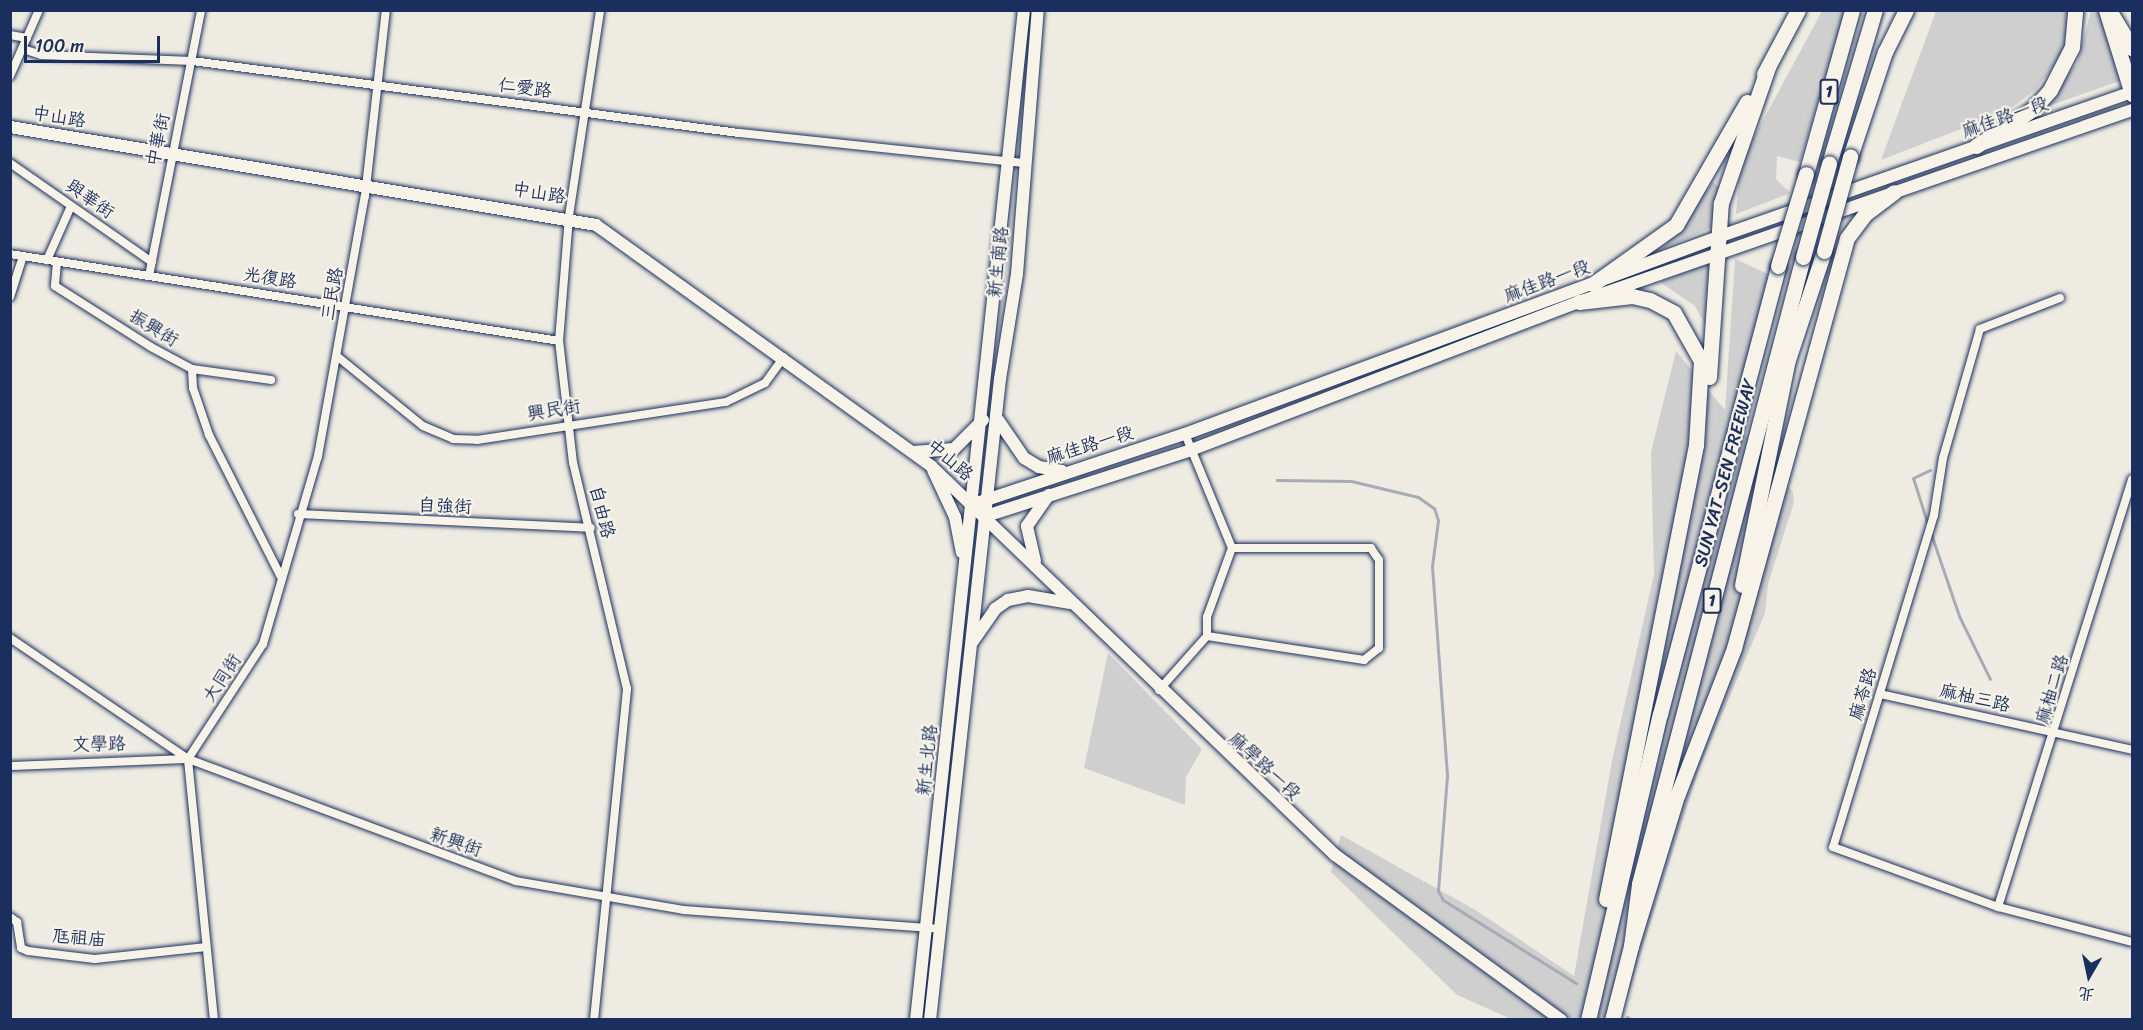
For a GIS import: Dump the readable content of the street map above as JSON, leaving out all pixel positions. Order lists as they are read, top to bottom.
{
  "streets": {
    "highway": ["1", "SUN YAT-SEN FREEWAY"],
    "main road": [
      "中山路",
      "麻佳路一段",
      "新生南路",
      "新生北路",
      "麻學路一段"
    ],
    "street": [
      "仁愛路",
      "中華街",
      "與華街",
      "光復路",
      "三民路",
      "振興街",
      "興民街",
      "自強街",
      "自由路",
      "大同街",
      "麻柚二路",
      "麻苓路",
      "麻柚三路",
      "文學路",
      "新興街",
      "尫祖庙"
    ]
  },
  "crossings": [
    ["仁愛路", "中華街"],
    ["仁愛路", "新生南路"],
    ["仁愛路", "三民路"],
    ["仁愛路", "自由路"],
    ["中山路", "麻佳路一段"],
    ["中山路", "中華街"],
    ["中山路", "新生南路"],
    ["中山路", "三民路"],
    ["中山路", "興民街"],
    ["中山路", "自由路"],
    ["中山路", "新生北路"],
    ["中山路", "麻學路一段"],
    ["麻佳路一段", "新生南路"],
    ["麻佳路一段", "新生北路"],
    ["麻佳路一段", "麻學路一段"],
    ["中華街", "與華街"],
    ["中華街", "光復路"],
    ["新生南路", "新生北路"],
    ["新生南路", "麻學路一段"],
    ["光復路", "三民路"],
    ["光復路", "振興街"],
    ["光復路", "自由路"],
    ["三民路", "興民街"],
    ["三民路", "自強街"],
    ["三民路", "大同街"],
    ["興民街", "自由路"],
    ["自強街", "自由路"],
    ["自由路", "新興街"],
    ["大同街", "文學路"],
    ["大同街", "新興街"],
    ["麻柚二路", "麻苓路"],
    ["麻柚二路", "麻柚三路"],
    ["麻苓路", "麻柚三路"],
    ["文學路", "新興街"],
    ["新生北路", "麻學路一段"],
    ["新生北路", "新興街"]
  ],
  "scale_bar": "100 m",
  "north": "bottom"
}
